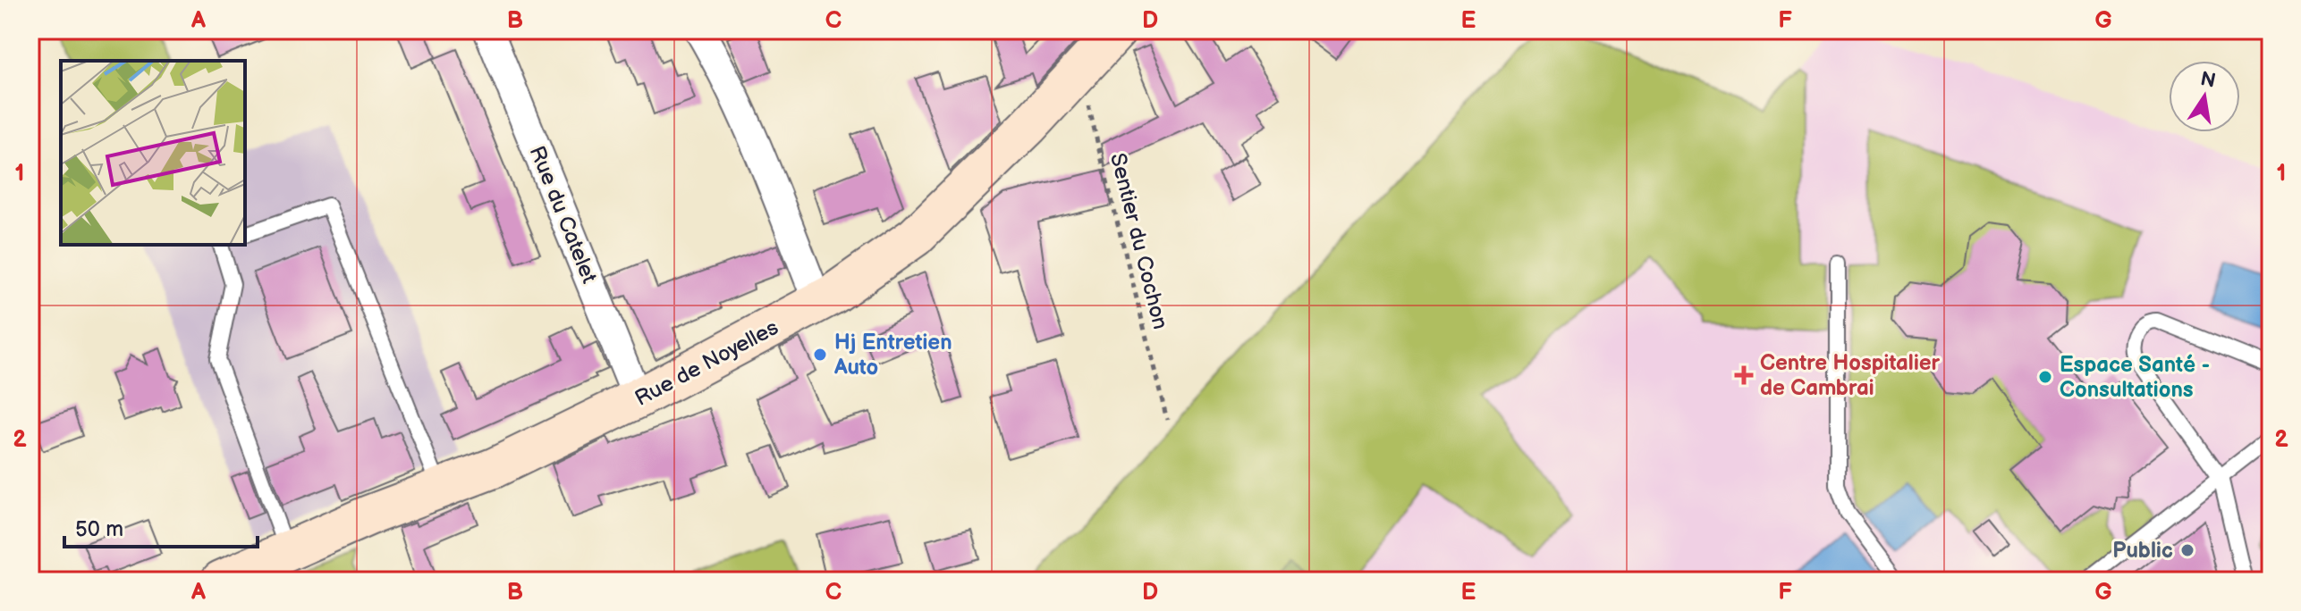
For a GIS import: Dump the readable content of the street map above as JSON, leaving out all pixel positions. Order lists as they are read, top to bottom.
{
  "streets": {
    "street": ["Rue du Catelet", "Rue de Noyelles"],
    "path": ["Sentier du Cochon"]
  },
  "crossings": [
    ["Rue du Catelet", "Rue de Noyelles"],
    ["Sentier du Cochon", "Rue de Noyelles"]
  ],
  "places": {
    "other": ["Hj Entretien Auto", "Espace Santé - Consultations", "Public"],
    "health": ["Centre Hospitalier de Cambrai"]
  },
  "scale_bar": "50 m",
  "north": "top",
  "grid": {
    "columns": [
      "A",
      "B",
      "C",
      "D",
      "E",
      "F",
      "G"
    ],
    "rows": ["1", "2"]
  }
}
